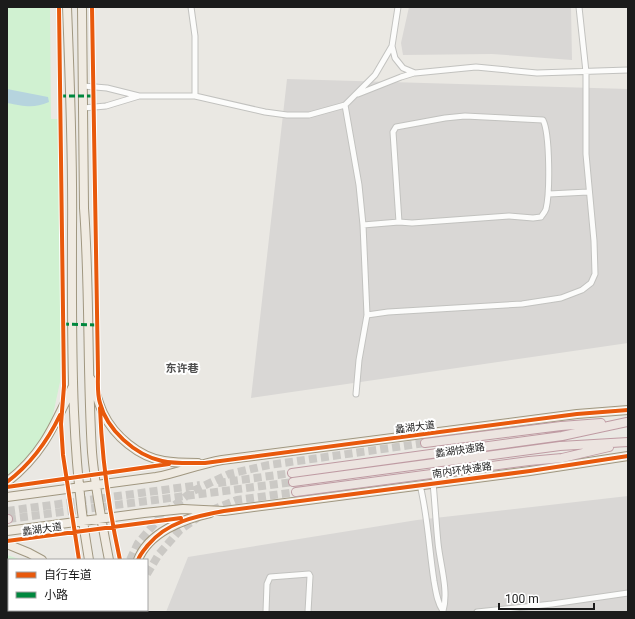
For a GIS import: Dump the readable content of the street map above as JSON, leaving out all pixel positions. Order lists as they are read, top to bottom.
{
  "streets": {
    "highway": ["蠡湖快速路", "南内环快速路"],
    "main road": ["蠡湖大道"]
  },
  "crossings": [
    ["蠡湖快速路", "南内环快速路"]
  ],
  "districts": ["东许巷"],
  "legend": ["自行车道", "小路"],
  "scale_bar": "100 m"
}
